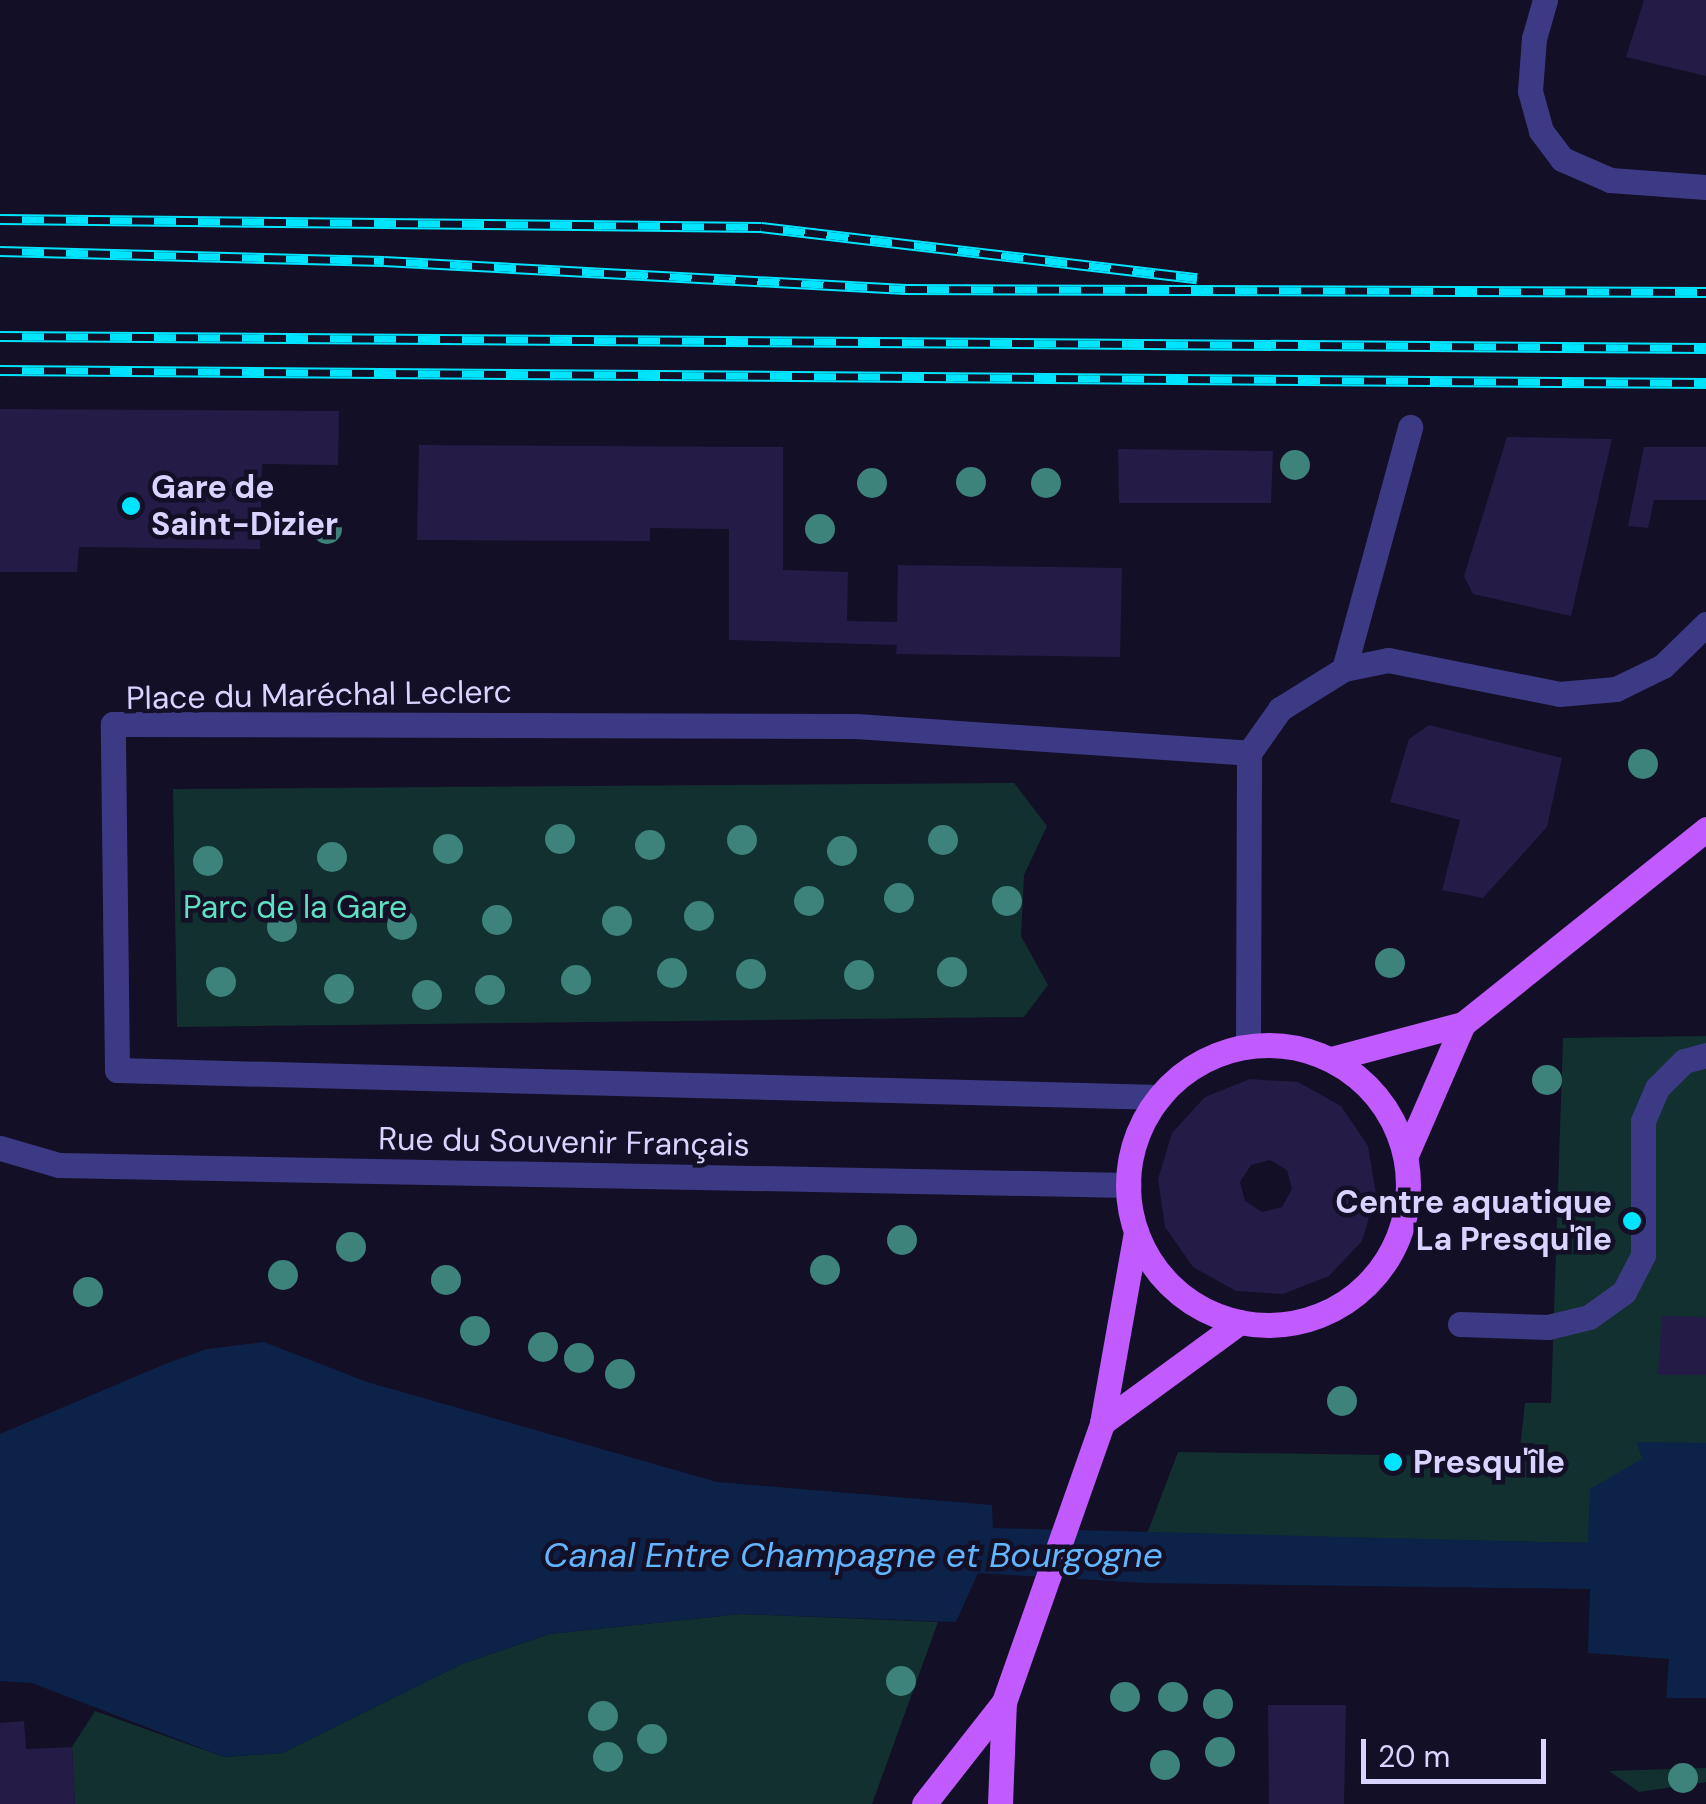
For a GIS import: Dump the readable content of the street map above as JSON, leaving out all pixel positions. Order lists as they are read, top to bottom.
{
  "streets": {
    "street": ["Place du Maréchal Leclerc", "Rue du Souvenir Français"]
  },
  "crossings": [
    ["Place du Maréchal Leclerc", "Rue du Souvenir Français"]
  ],
  "water": ["Canal Entre Champagne et Bourgogne"],
  "parks": ["Parc de la Gare"],
  "places": ["Gare de Saint-Dizier", "Centre aquatique La Presqu'île", "Presqu'île"],
  "scale_bar": "20 m"
}
